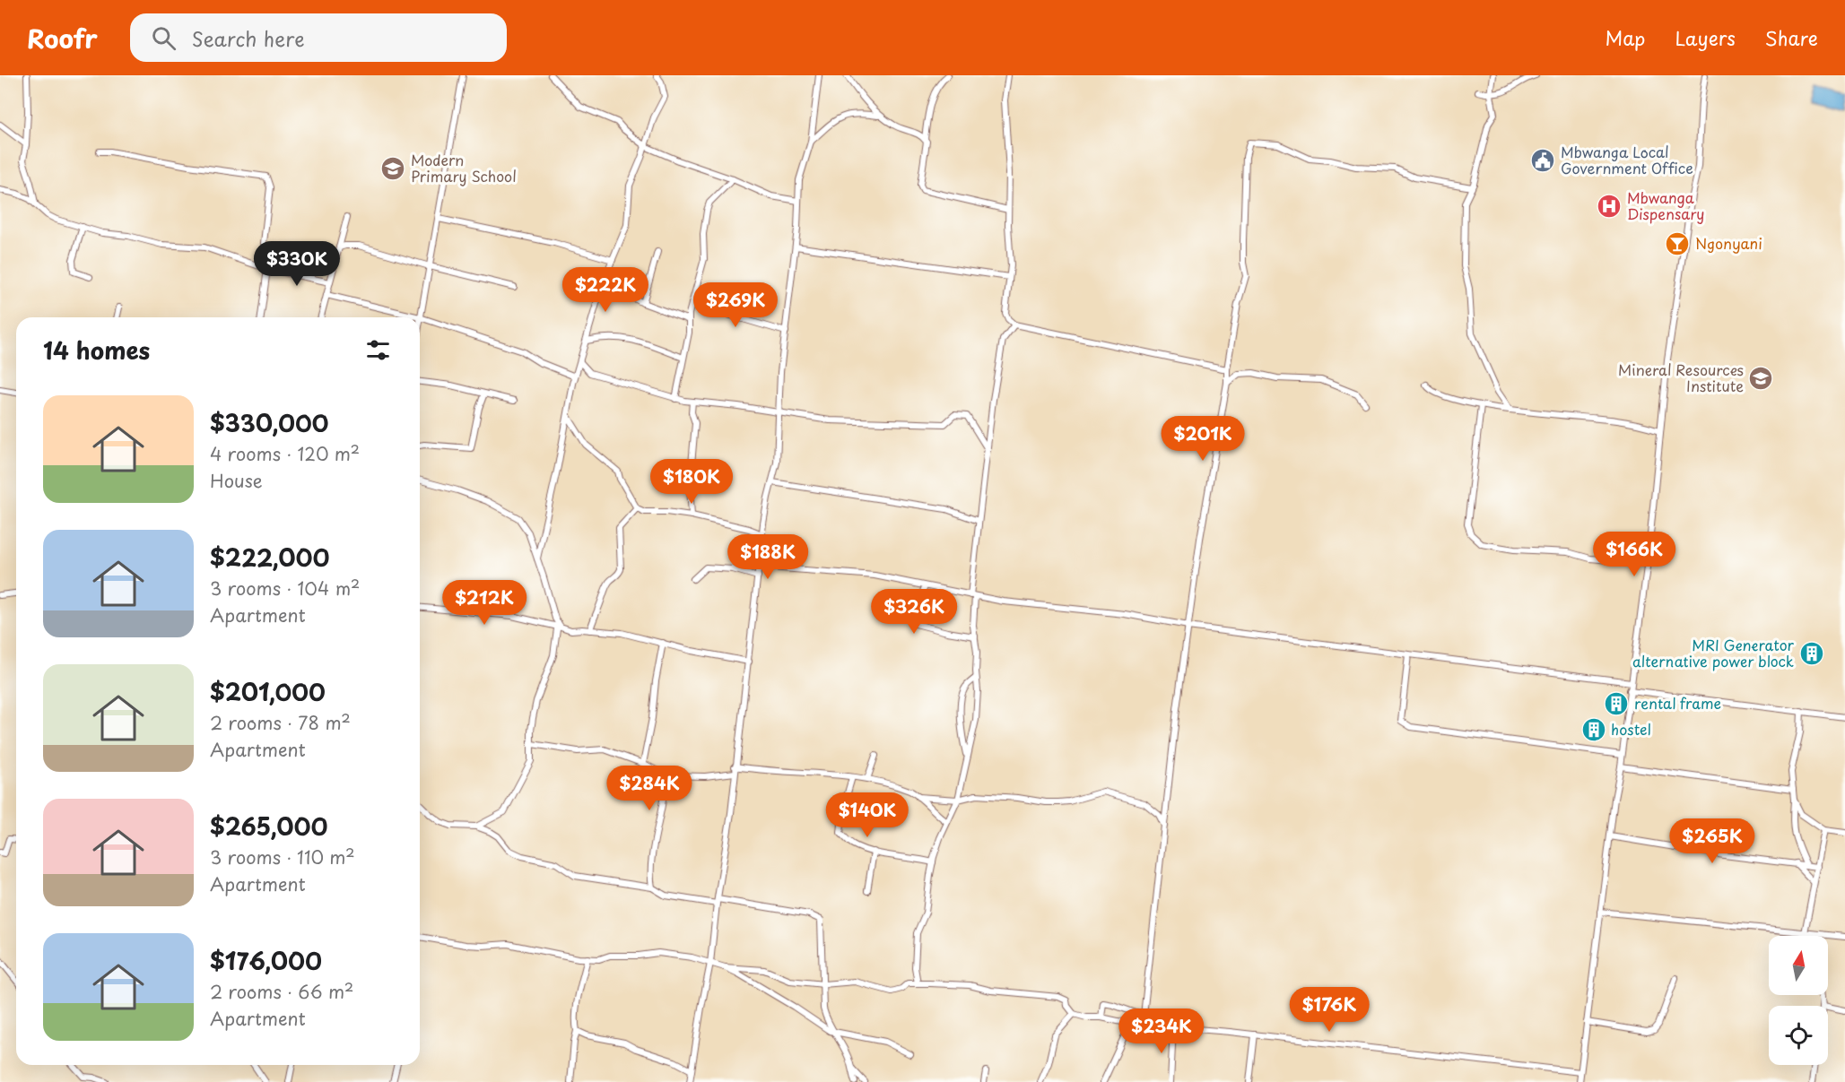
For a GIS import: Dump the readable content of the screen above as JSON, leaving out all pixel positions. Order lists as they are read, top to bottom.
{
  "places": {
    "public building": ["Mbwanga Local Government Office"],
    "school or university": ["Modern Primary School", "Mineral Resources Institute"],
    "hospital": ["Mbwanga Dispensary"],
    "bar": ["Ngonyani"],
    "building": ["MRI Generator alternative power block", "rental frame", "hostel"]
  },
  "north": "top",
  "page": {
    "header": "Roofr",
    "search": "Search here",
    "nav": ["Map", "Layers", "Share"],
    "price": [
      "$330K",
      "$222K",
      "$269K",
      "$201K",
      "$180K",
      "$166K",
      "$188K",
      "$212K",
      "$326K",
      "$284K",
      "$140K",
      "$265K",
      "$176K",
      "$234K"
    ],
    "heading": "14 homes",
    "list": [
      {
        "name": "$330,000",
        "note": "4 rooms · 120 m² · House"
      },
      {
        "name": "$222,000",
        "note": "3 rooms · 104 m² · Apartment"
      },
      {
        "name": "$201,000",
        "note": "2 rooms · 78 m² · Apartment"
      },
      {
        "name": "$265,000",
        "note": "3 rooms · 110 m² · Apartment"
      },
      {
        "name": "$176,000",
        "note": "2 rooms · 66 m² · Apartment"
      }
    ]
  }
}
